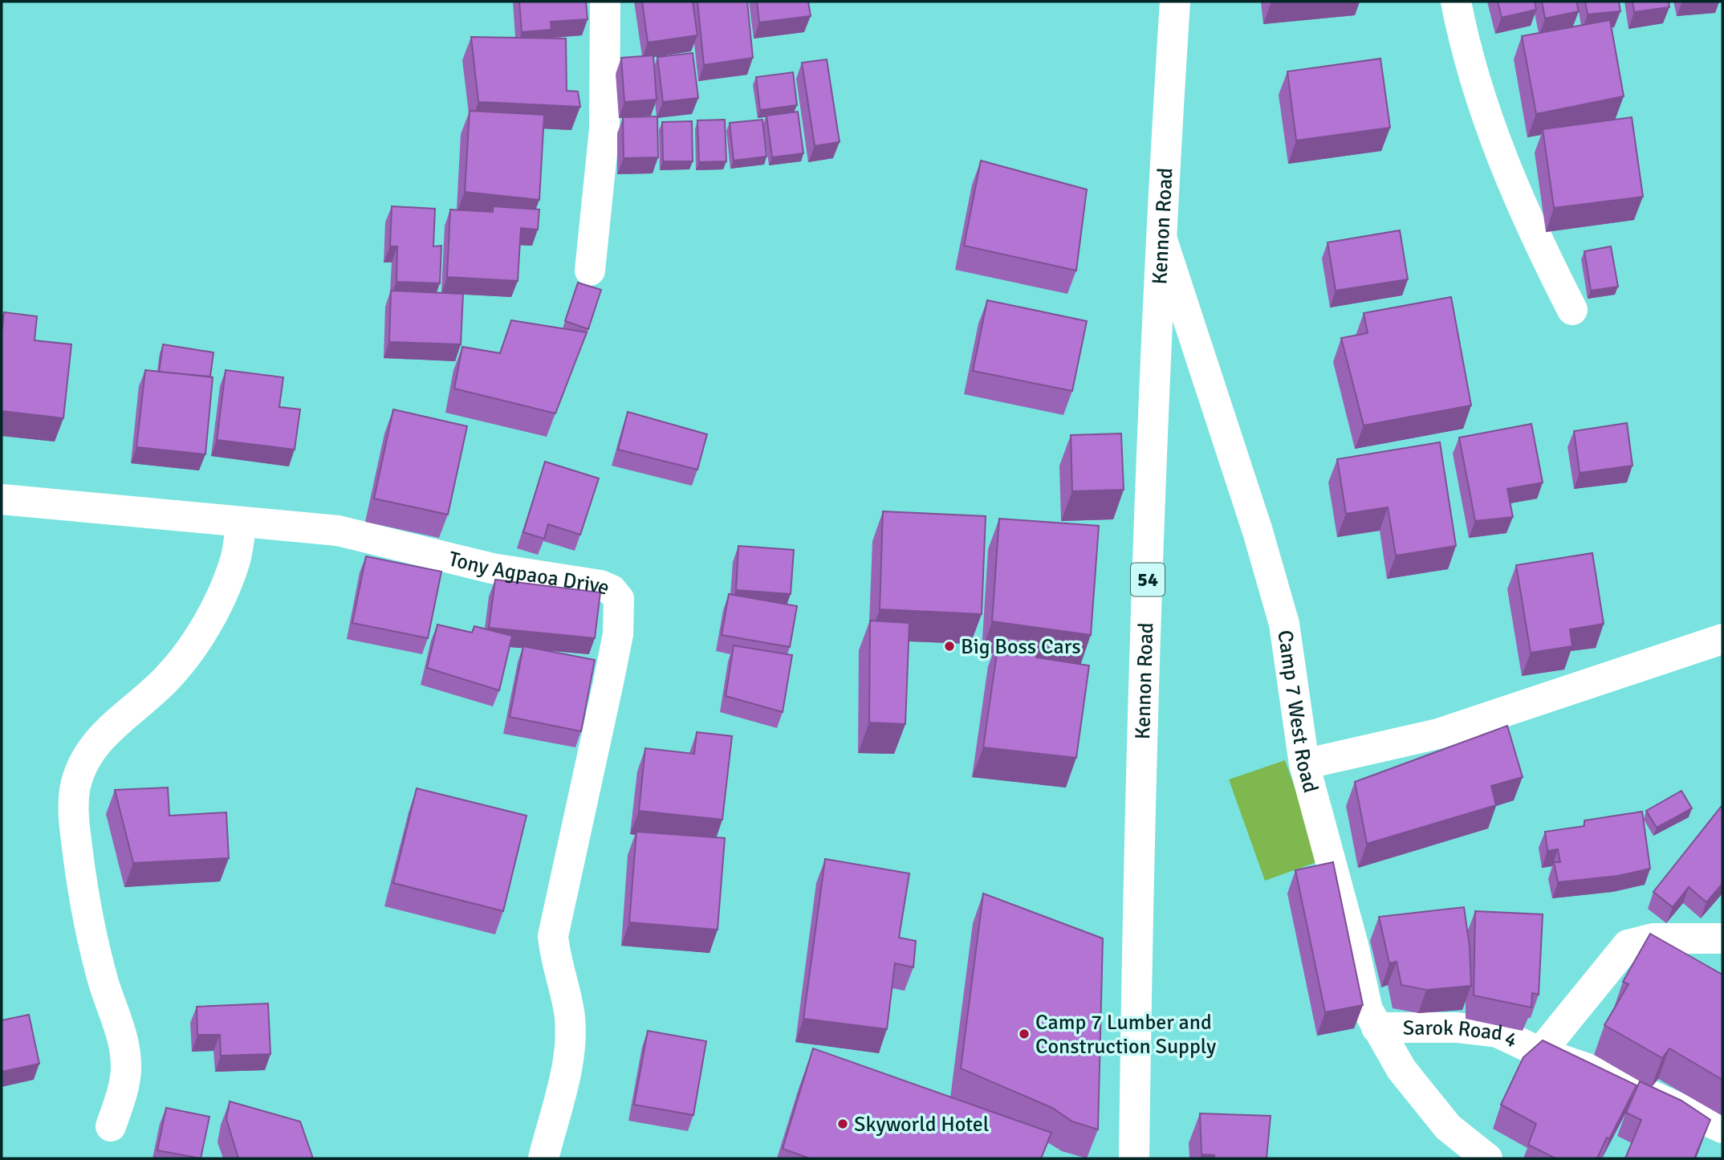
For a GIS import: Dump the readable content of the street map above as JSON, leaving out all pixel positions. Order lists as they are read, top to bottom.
{
  "streets": {
    "main road": [
      "Kennon Road",
      "Tony Agpaoa Drive",
      "54",
      "Camp 7 West Road",
      "Sarok Road 4"
    ]
  },
  "crossings": [
    ["Kennon Road", "Camp 7 West Road"],
    ["Camp 7 West Road", "Sarok Road 4"]
  ],
  "places": ["Big Boss Cars", "Camp 7 Lumber and Construction Supply", "Skyworld Hotel"]
}
